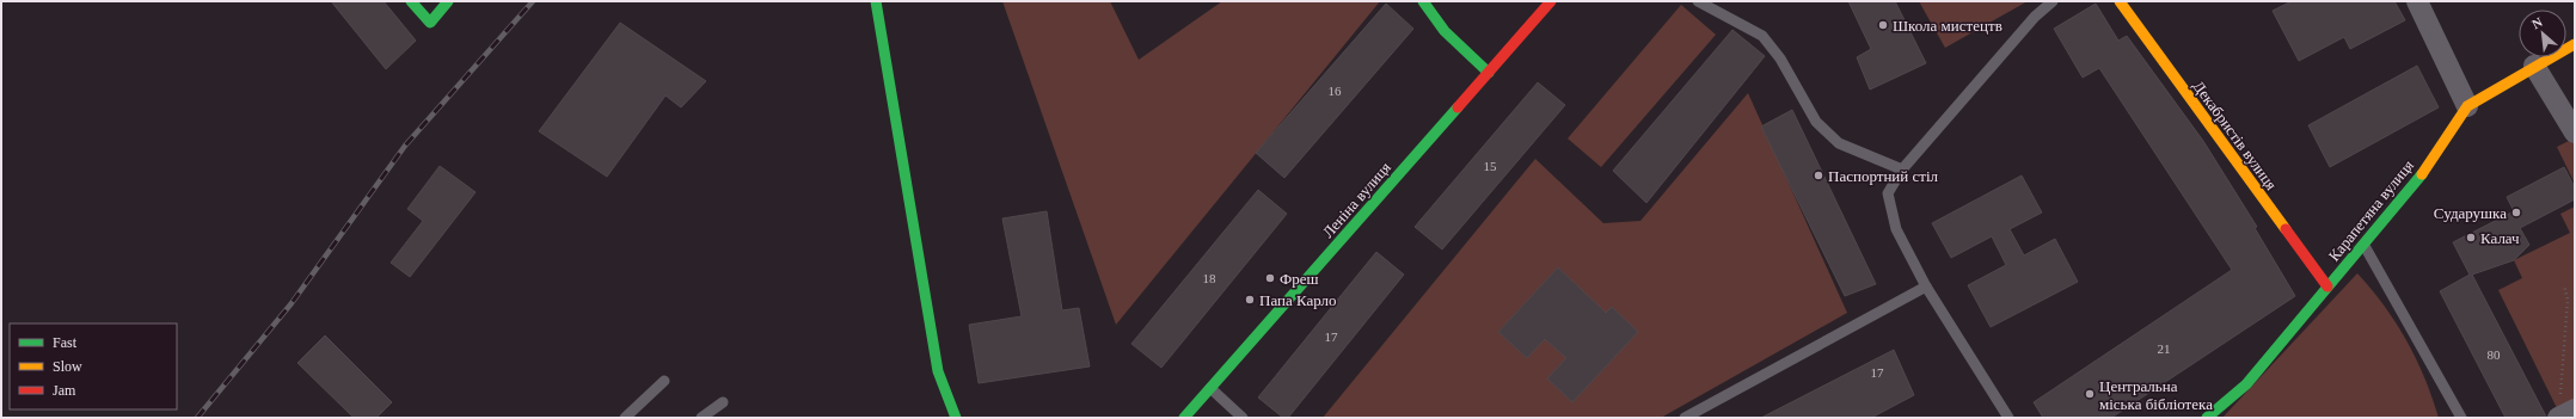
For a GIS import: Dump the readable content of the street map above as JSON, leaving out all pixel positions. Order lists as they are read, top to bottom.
{
  "streets": {
    "street": ["Декабристів вулиця", "Леніна вулиця", "Карапетяна вулиця"]
  },
  "crossings": [
    ["Декабристів вулиця", "Карапетяна вулиця"]
  ],
  "places": [
    "Школа мистецтв",
    "Паспортний стіл",
    "Сударушка",
    "Калач",
    "Фреш",
    "Папа Карло",
    "Центральна міська бібліотека"
  ],
  "house_numbers": [
    "16",
    "15",
    "18",
    "17",
    "21",
    "80",
    "17"
  ],
  "legend": ["Fast", "Slow", "Jam"],
  "north": "top left"
}
